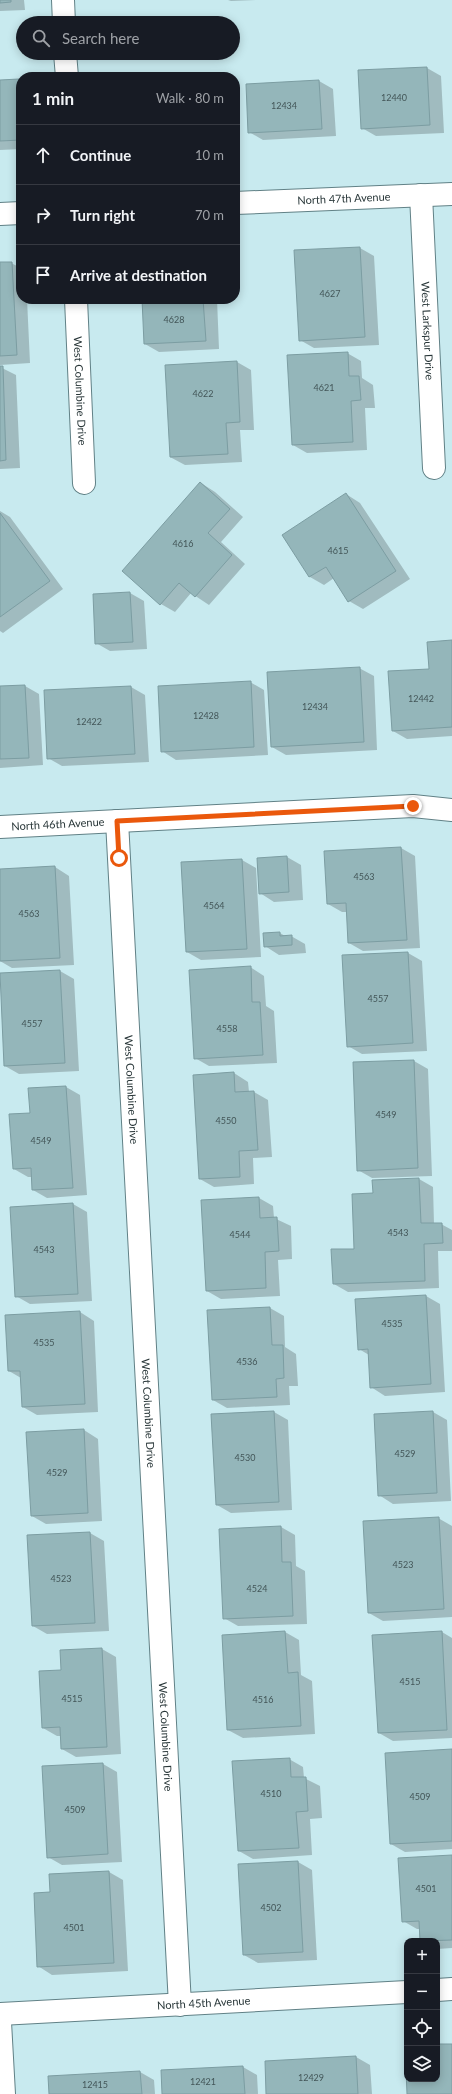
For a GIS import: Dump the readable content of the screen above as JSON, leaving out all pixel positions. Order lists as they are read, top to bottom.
{
  "streets": {
    "street": [
      "North 47th Avenue",
      "West Larkspur Drive",
      "West Columbine Drive",
      "North 46th Avenue",
      "North 45th Avenue"
    ]
  },
  "crossings": [
    ["North 47th Avenue", "West Larkspur Drive"],
    ["West Columbine Drive", "North 46th Avenue"],
    ["West Columbine Drive", "North 45th Avenue"]
  ],
  "house_numbers": [
    "12440",
    "12434",
    "4627",
    "4628",
    "4621",
    "4622",
    "4616",
    "4615",
    "12442",
    "12434",
    "12428",
    "12422",
    "4563",
    "4564",
    "4563",
    "4557",
    "4557",
    "4558",
    "4549",
    "4550",
    "4549",
    "4543",
    "4544",
    "4543",
    "4535",
    "4535",
    "4536",
    "4529",
    "4530",
    "4529",
    "4523",
    "4523",
    "4524",
    "4515",
    "4515",
    "4516",
    "4510",
    "4509",
    "4509",
    "4501",
    "4502",
    "4501",
    "12429",
    "12421",
    "12415"
  ],
  "page": {
    "search": "Search here",
    "heading": ["1 min", "Walk · 80 m"],
    "list": [
      ["Continue", "10 m"],
      ["Turn right", "70 m"],
      "Arrive at destination"
    ],
    "map_buttons": ["+", "−"]
  }
}
